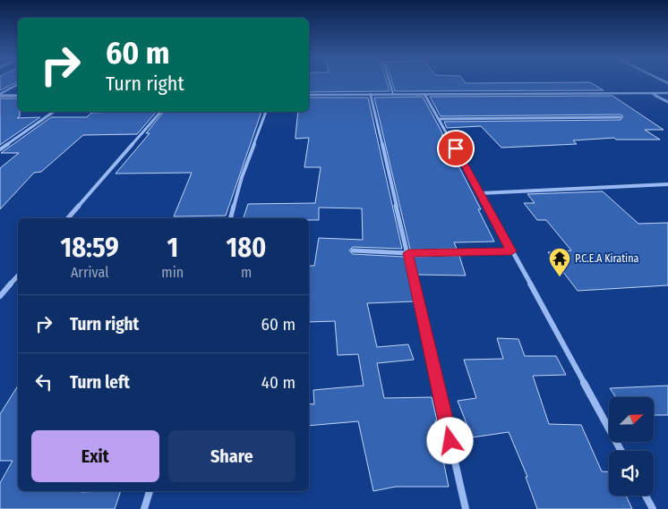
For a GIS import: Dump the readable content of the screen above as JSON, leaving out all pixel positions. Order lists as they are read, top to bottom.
{
  "places": {
    "temple": ["P.C.E.A Kiratina"]
  },
  "north": "top right",
  "page": {
    "turn": ["60 m", "Turn right"],
    "eta": [
      "18:59",
      "Arrival",
      "1",
      "min",
      "180",
      "m"
    ],
    "list": [
      {
        "name": "Turn right",
        "value": "60 m"
      },
      {
        "name": "Turn left",
        "value": "40 m"
      }
    ],
    "buttons": ["Exit", "Share"]
  }
}
